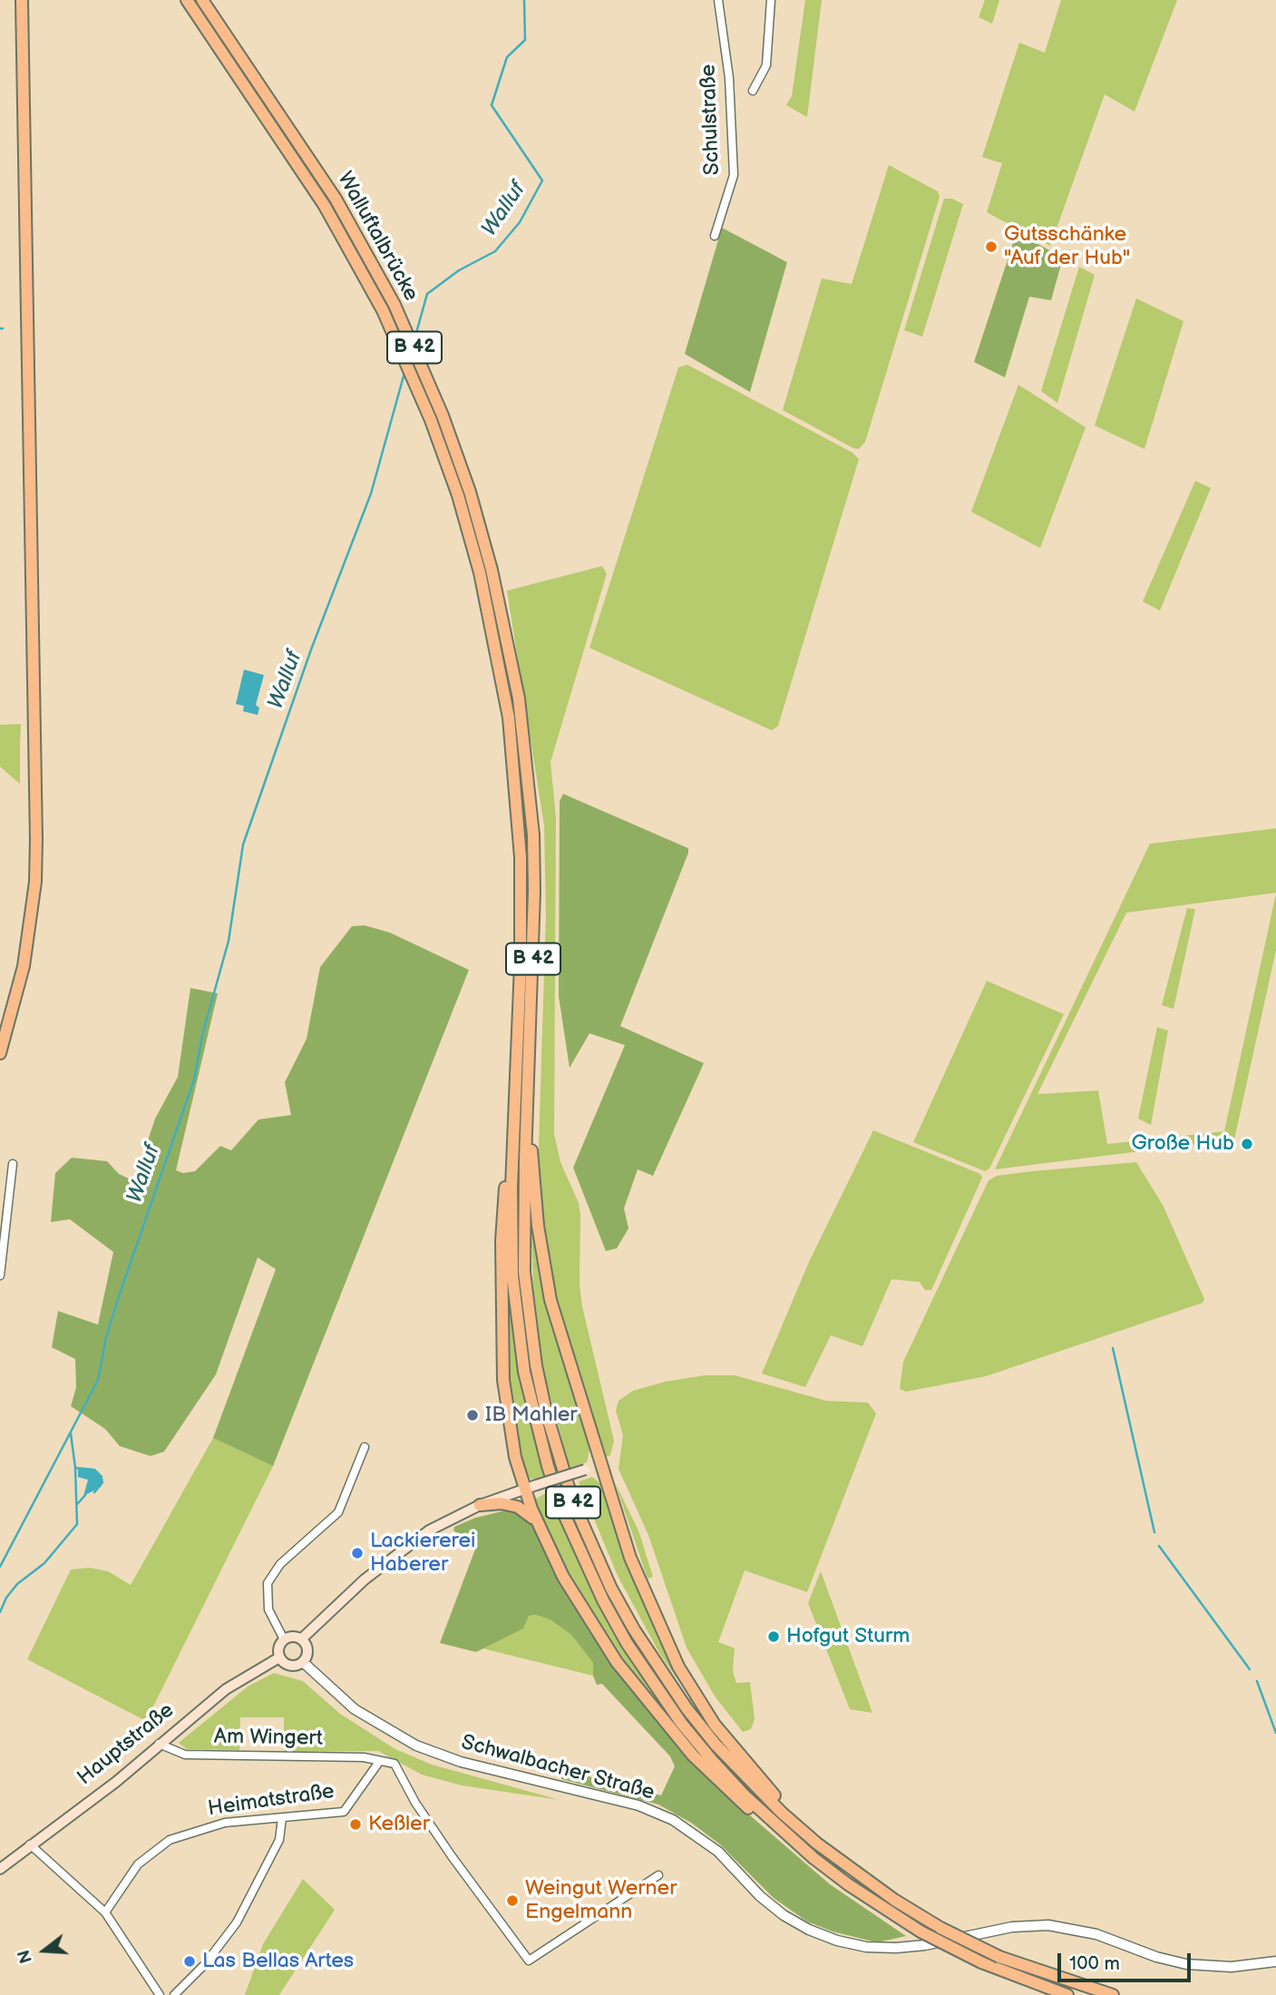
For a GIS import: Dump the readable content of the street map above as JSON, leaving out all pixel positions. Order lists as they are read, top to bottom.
{
  "streets": {
    "main road": ["Walluftalbrücke", "B 42", "Hauptstraße"],
    "street": [
      "Schulstraße",
      "Am Wingert",
      "Schwalbacher Straße",
      "Heimatstraße"
    ]
  },
  "crossings": [
    ["Walluftalbrücke", "B 42"],
    ["Am Wingert", "Hauptstraße"],
    ["Am Wingert", "Heimatstraße"],
    ["Hauptstraße", "Schwalbacher Straße"]
  ],
  "water": ["Walluf"],
  "places": [
    "Gutsschänke \"Auf der Hub\"",
    "Große Hub",
    "IB Mahler",
    "Lackiererei Haberer",
    "Hofgut Sturm",
    "Keßler",
    "Weingut Werner Engelmann",
    "Las Bellas Artes"
  ],
  "scale_bar": "100 m",
  "north": "left"
}
